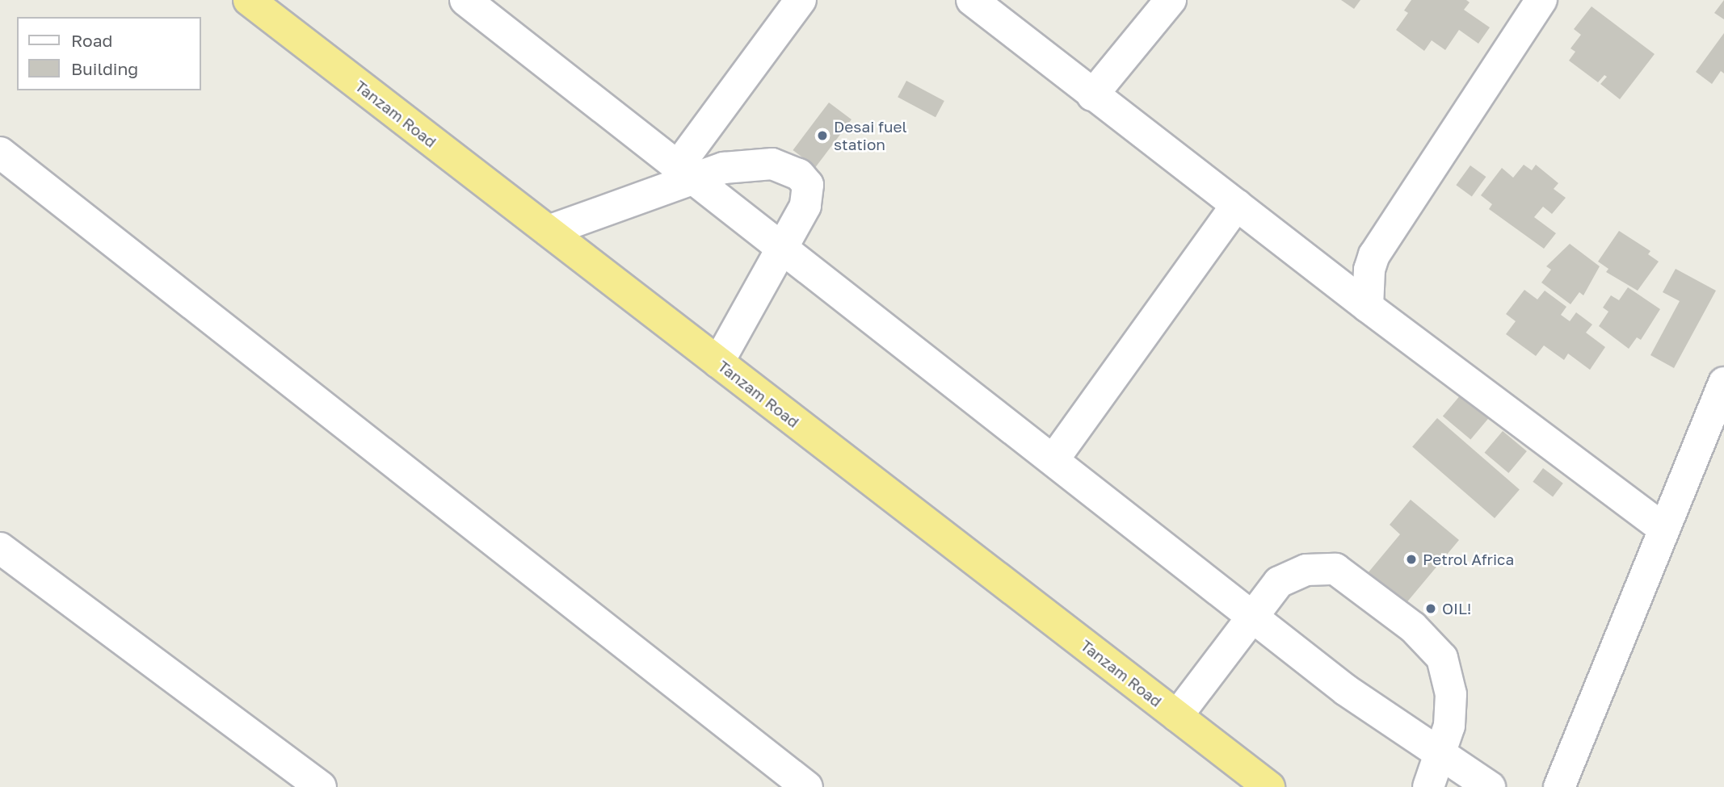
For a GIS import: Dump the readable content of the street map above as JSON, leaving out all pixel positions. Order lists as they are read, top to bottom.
{
  "streets": {
    "highway": ["Tanzam Road"]
  },
  "places": ["Desai fuel station", "Petrol Africa", "OIL!"],
  "legend": ["Road", "Building"]
}
